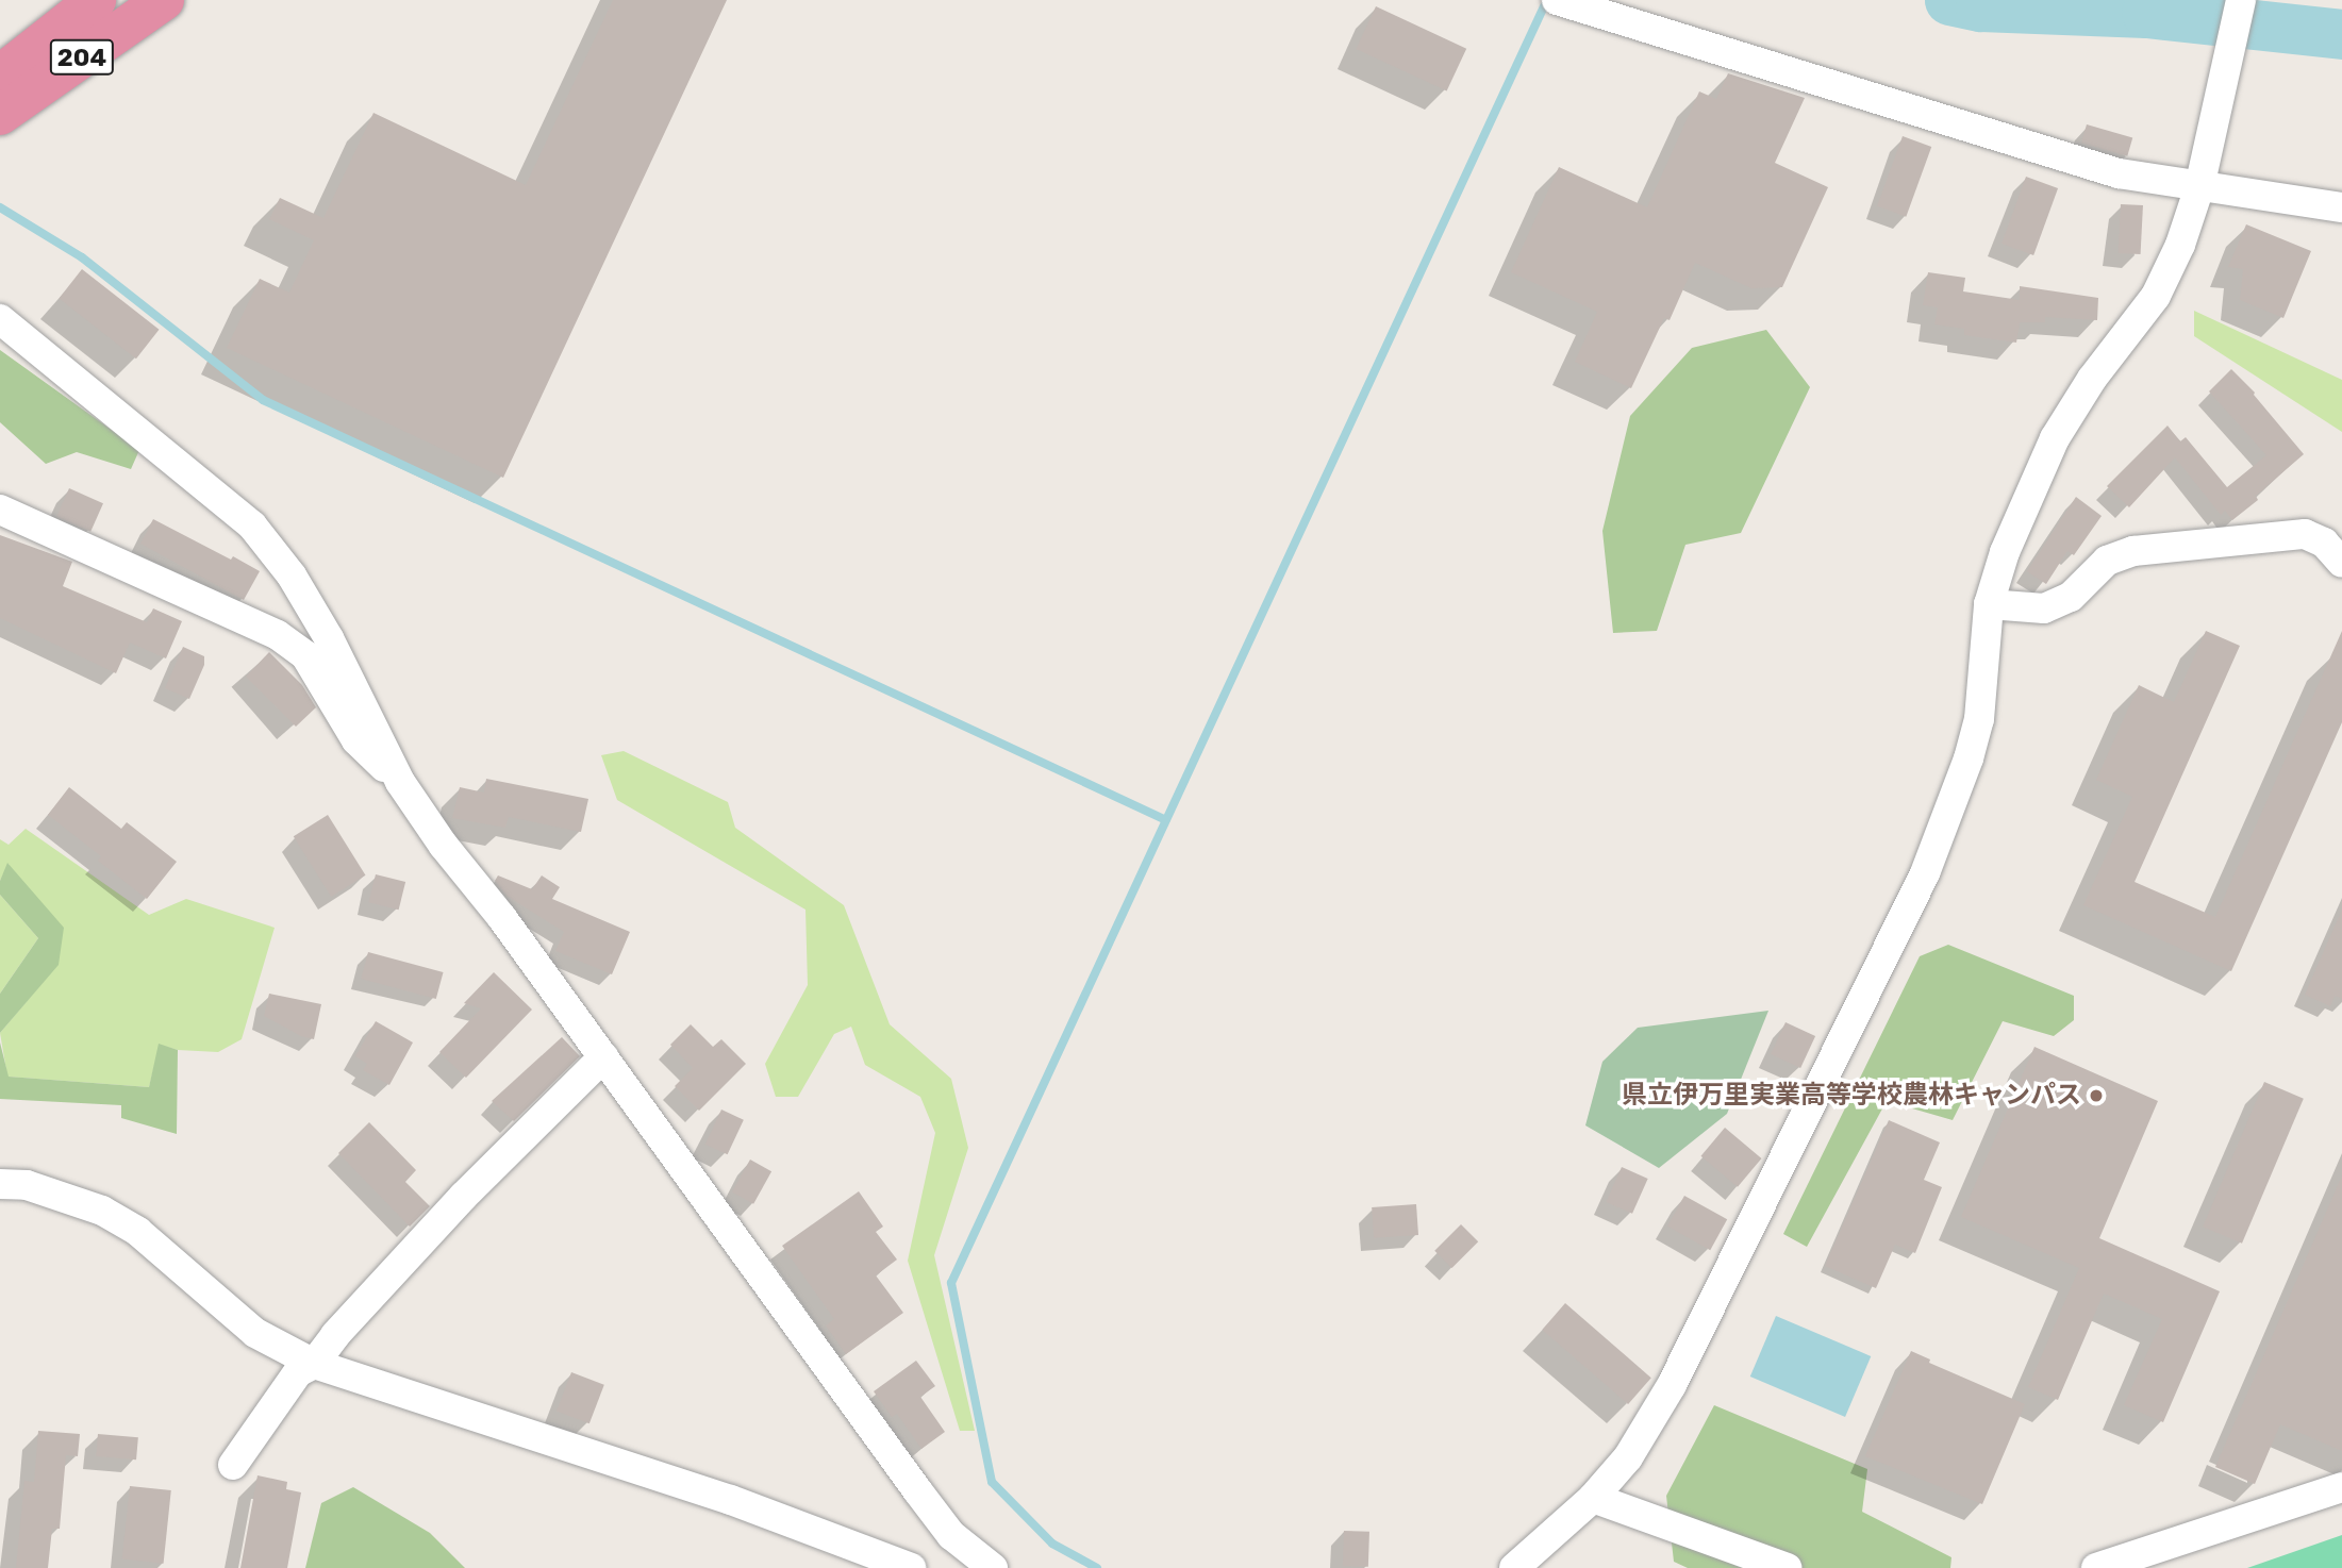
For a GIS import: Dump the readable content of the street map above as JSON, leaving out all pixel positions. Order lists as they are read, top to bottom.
{
  "streets": {
    "highway": ["204"]
  },
  "places": ["県立伊万里実業高等学校農林キャンパス"]
}
